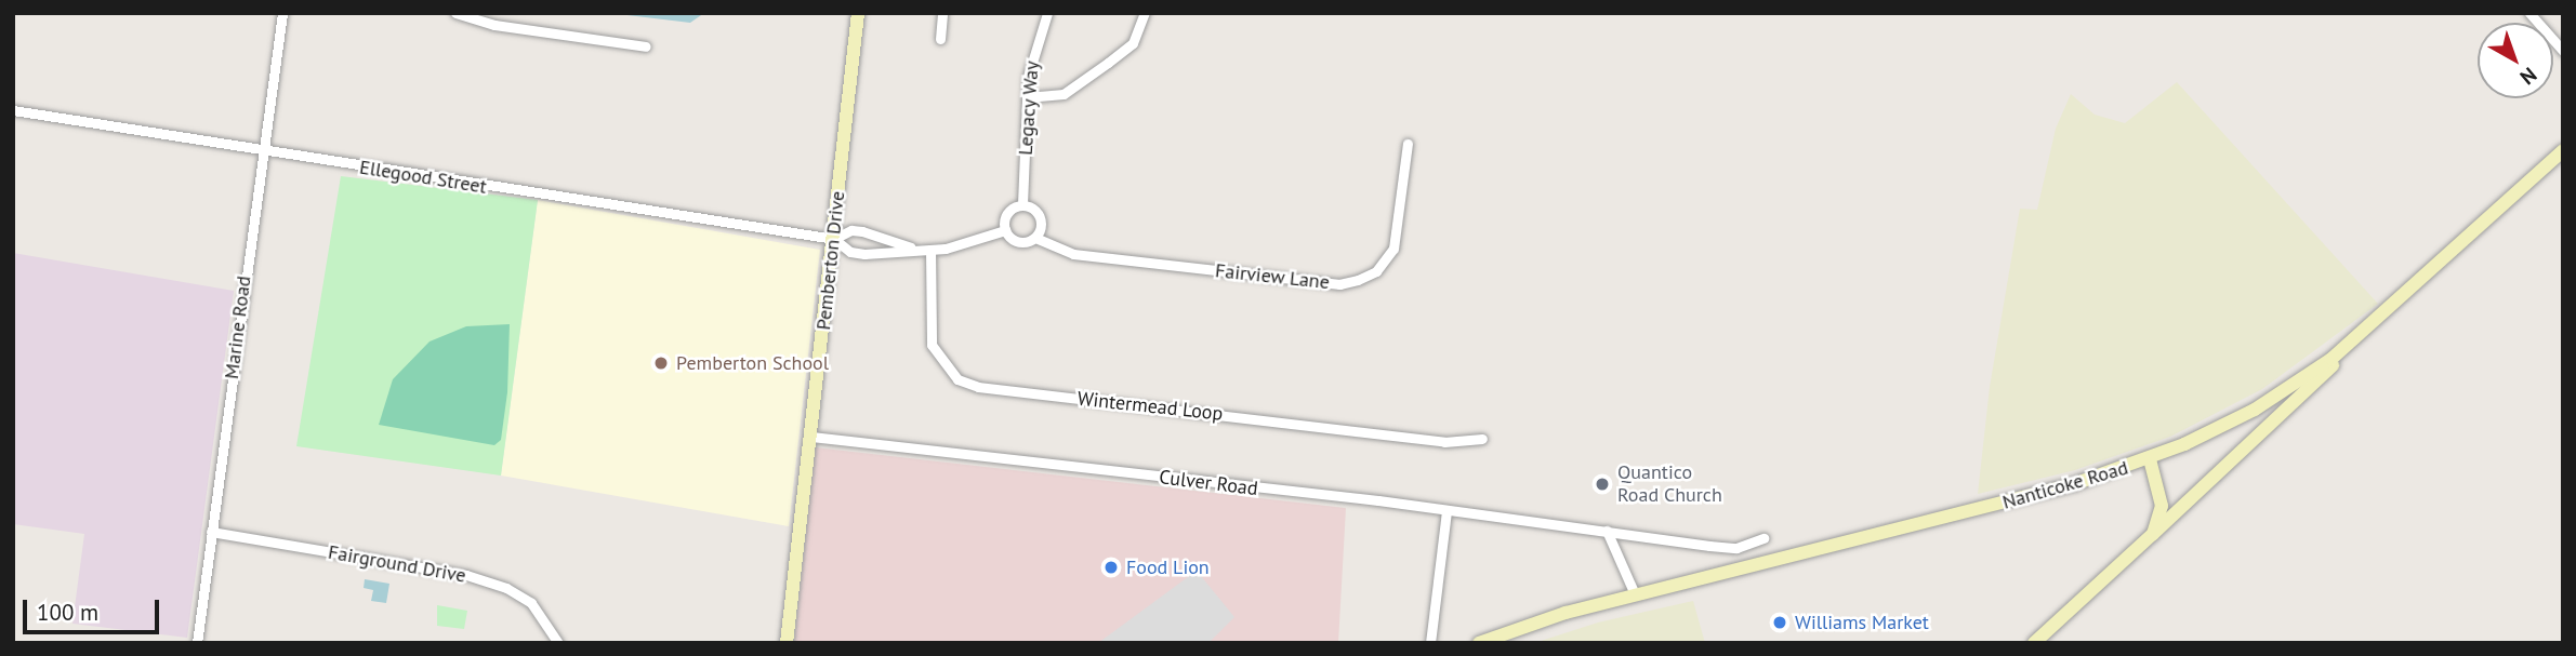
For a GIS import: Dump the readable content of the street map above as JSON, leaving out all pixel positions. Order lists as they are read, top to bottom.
{
  "streets": {
    "main road": ["Pemberton Drive", "Nanticoke Road"],
    "street": [
      "Legacy Way",
      "Ellegood Street",
      "Fairview Lane",
      "Marine Road",
      "Wintermead Loop",
      "Culver Road",
      "Fairground Drive"
    ]
  },
  "crossings": [
    ["Legacy Way", "Fairview Lane"],
    ["Ellegood Street", "Pemberton Drive"],
    ["Ellegood Street", "Marine Road"],
    ["Pemberton Drive", "Culver Road"],
    ["Marine Road", "Fairground Drive"]
  ],
  "places": [
    "Pemberton School",
    "Quantico Road Church",
    "Food Lion",
    "Williams Market"
  ],
  "scale_bar": "100 m",
  "north": "bottom right"
}
